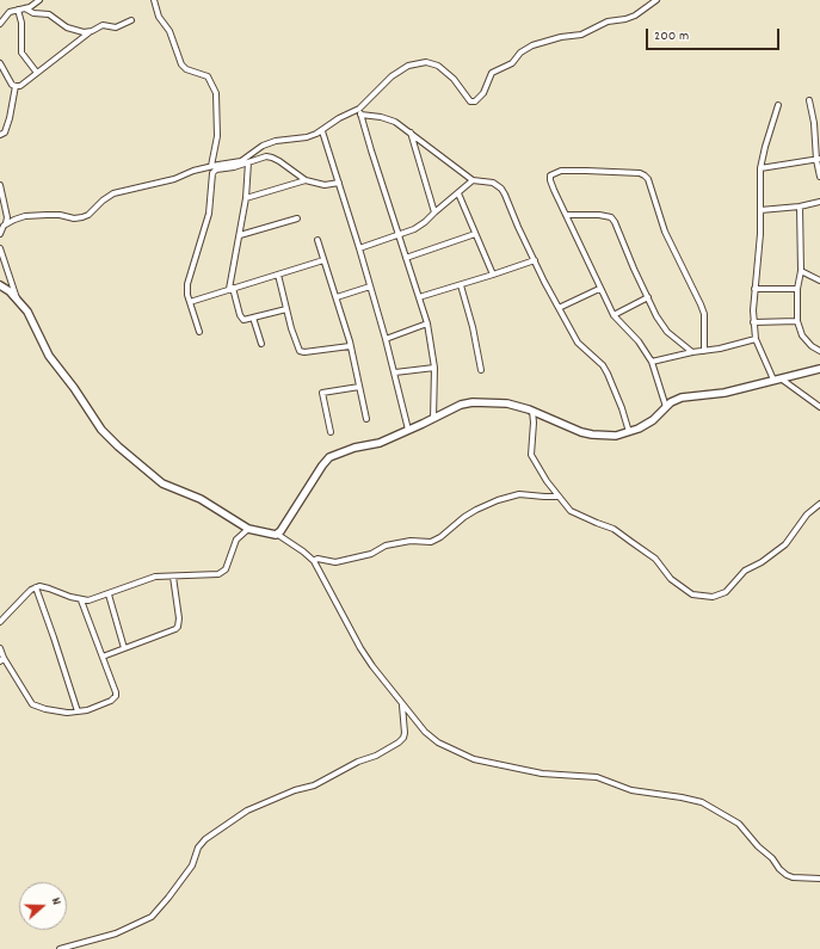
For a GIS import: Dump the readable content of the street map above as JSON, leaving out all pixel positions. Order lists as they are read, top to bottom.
{
  "scale_bar": "200 m",
  "north": "right"
}
